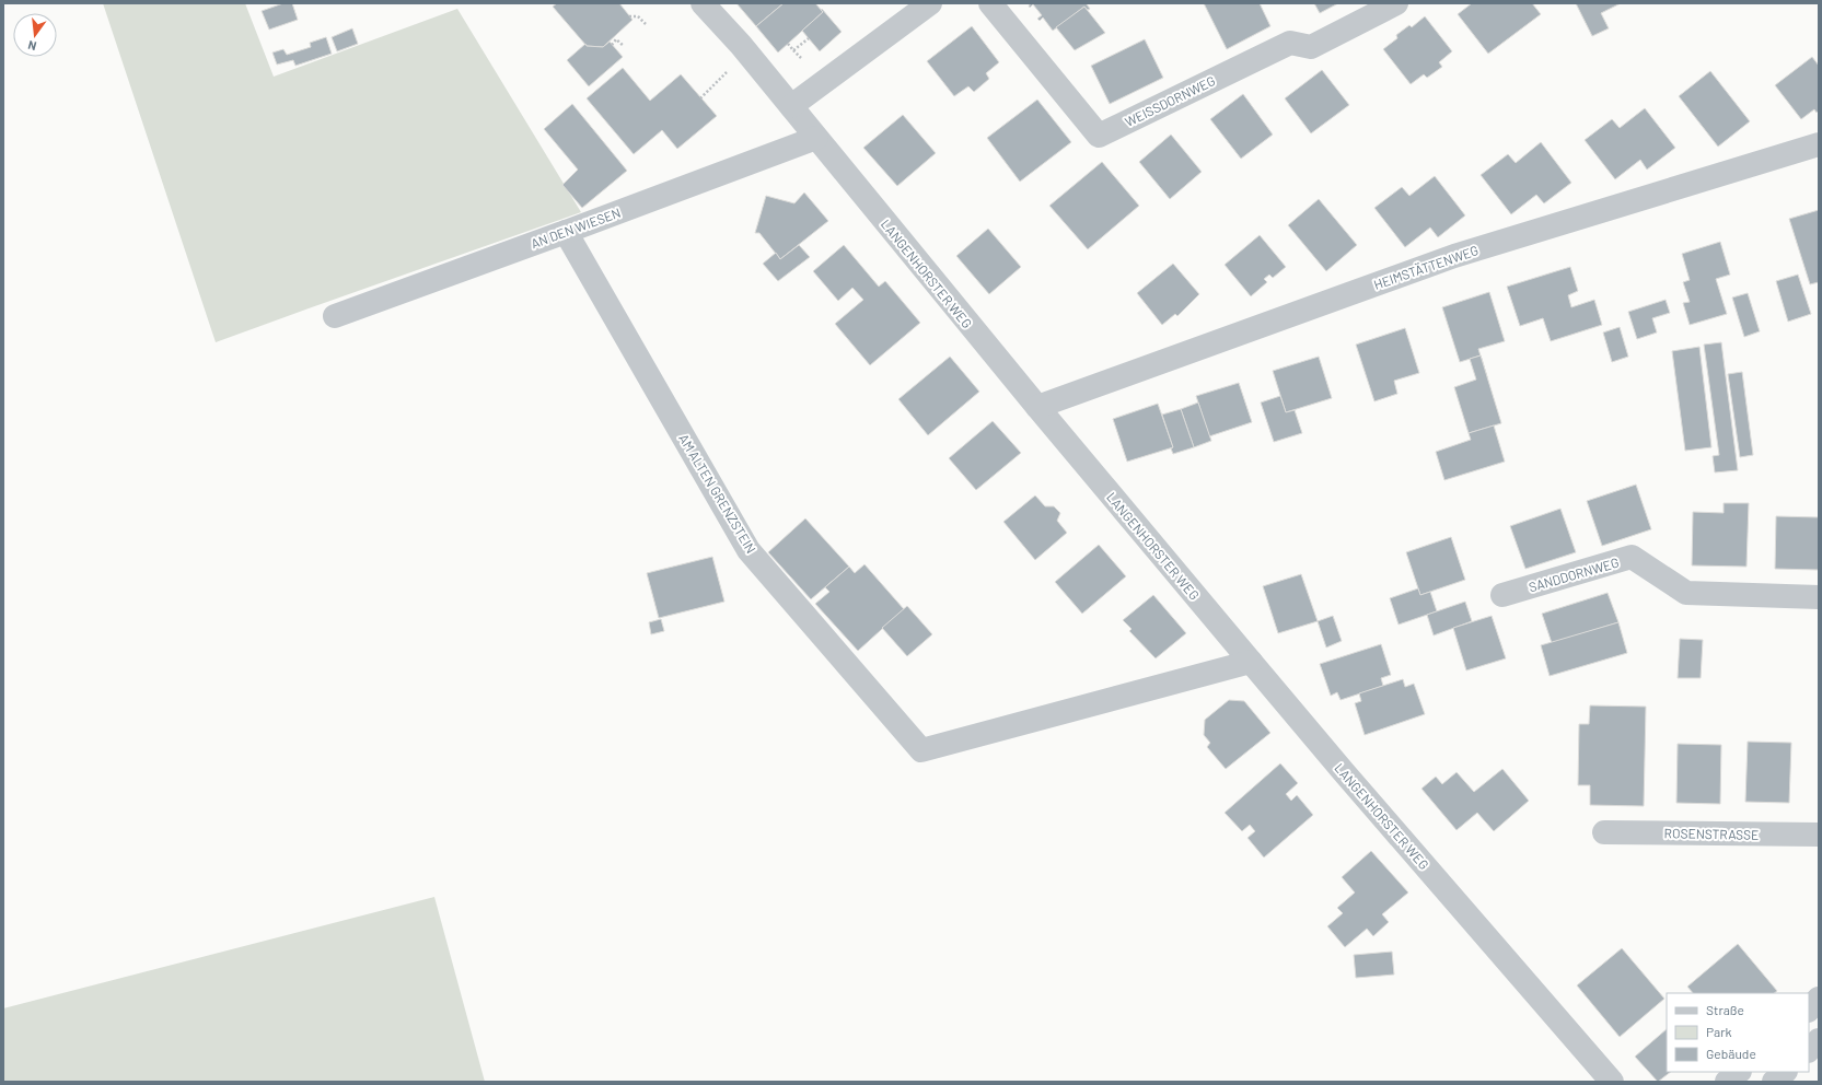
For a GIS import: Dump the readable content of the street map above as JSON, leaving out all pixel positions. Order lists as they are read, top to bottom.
{
  "streets": {
    "street": [
      "WEISSDORNWEG",
      "AN DEN WIESEN",
      "HEIMSTÄTTENWEG",
      "LANGENHORSTER WEG",
      "AM ALTEN GRENZSTEIN",
      "SANDDORNWEG",
      "ROSENSTRASSE"
    ]
  },
  "crossings": [
    ["AN DEN WIESEN", "LANGENHORSTER WEG"],
    ["AN DEN WIESEN", "AM ALTEN GRENZSTEIN"],
    ["HEIMSTÄTTENWEG", "LANGENHORSTER WEG"],
    ["LANGENHORSTER WEG", "AM ALTEN GRENZSTEIN"]
  ],
  "legend": ["Straße", "Park", "Gebäude"],
  "north": "bottom"
}
